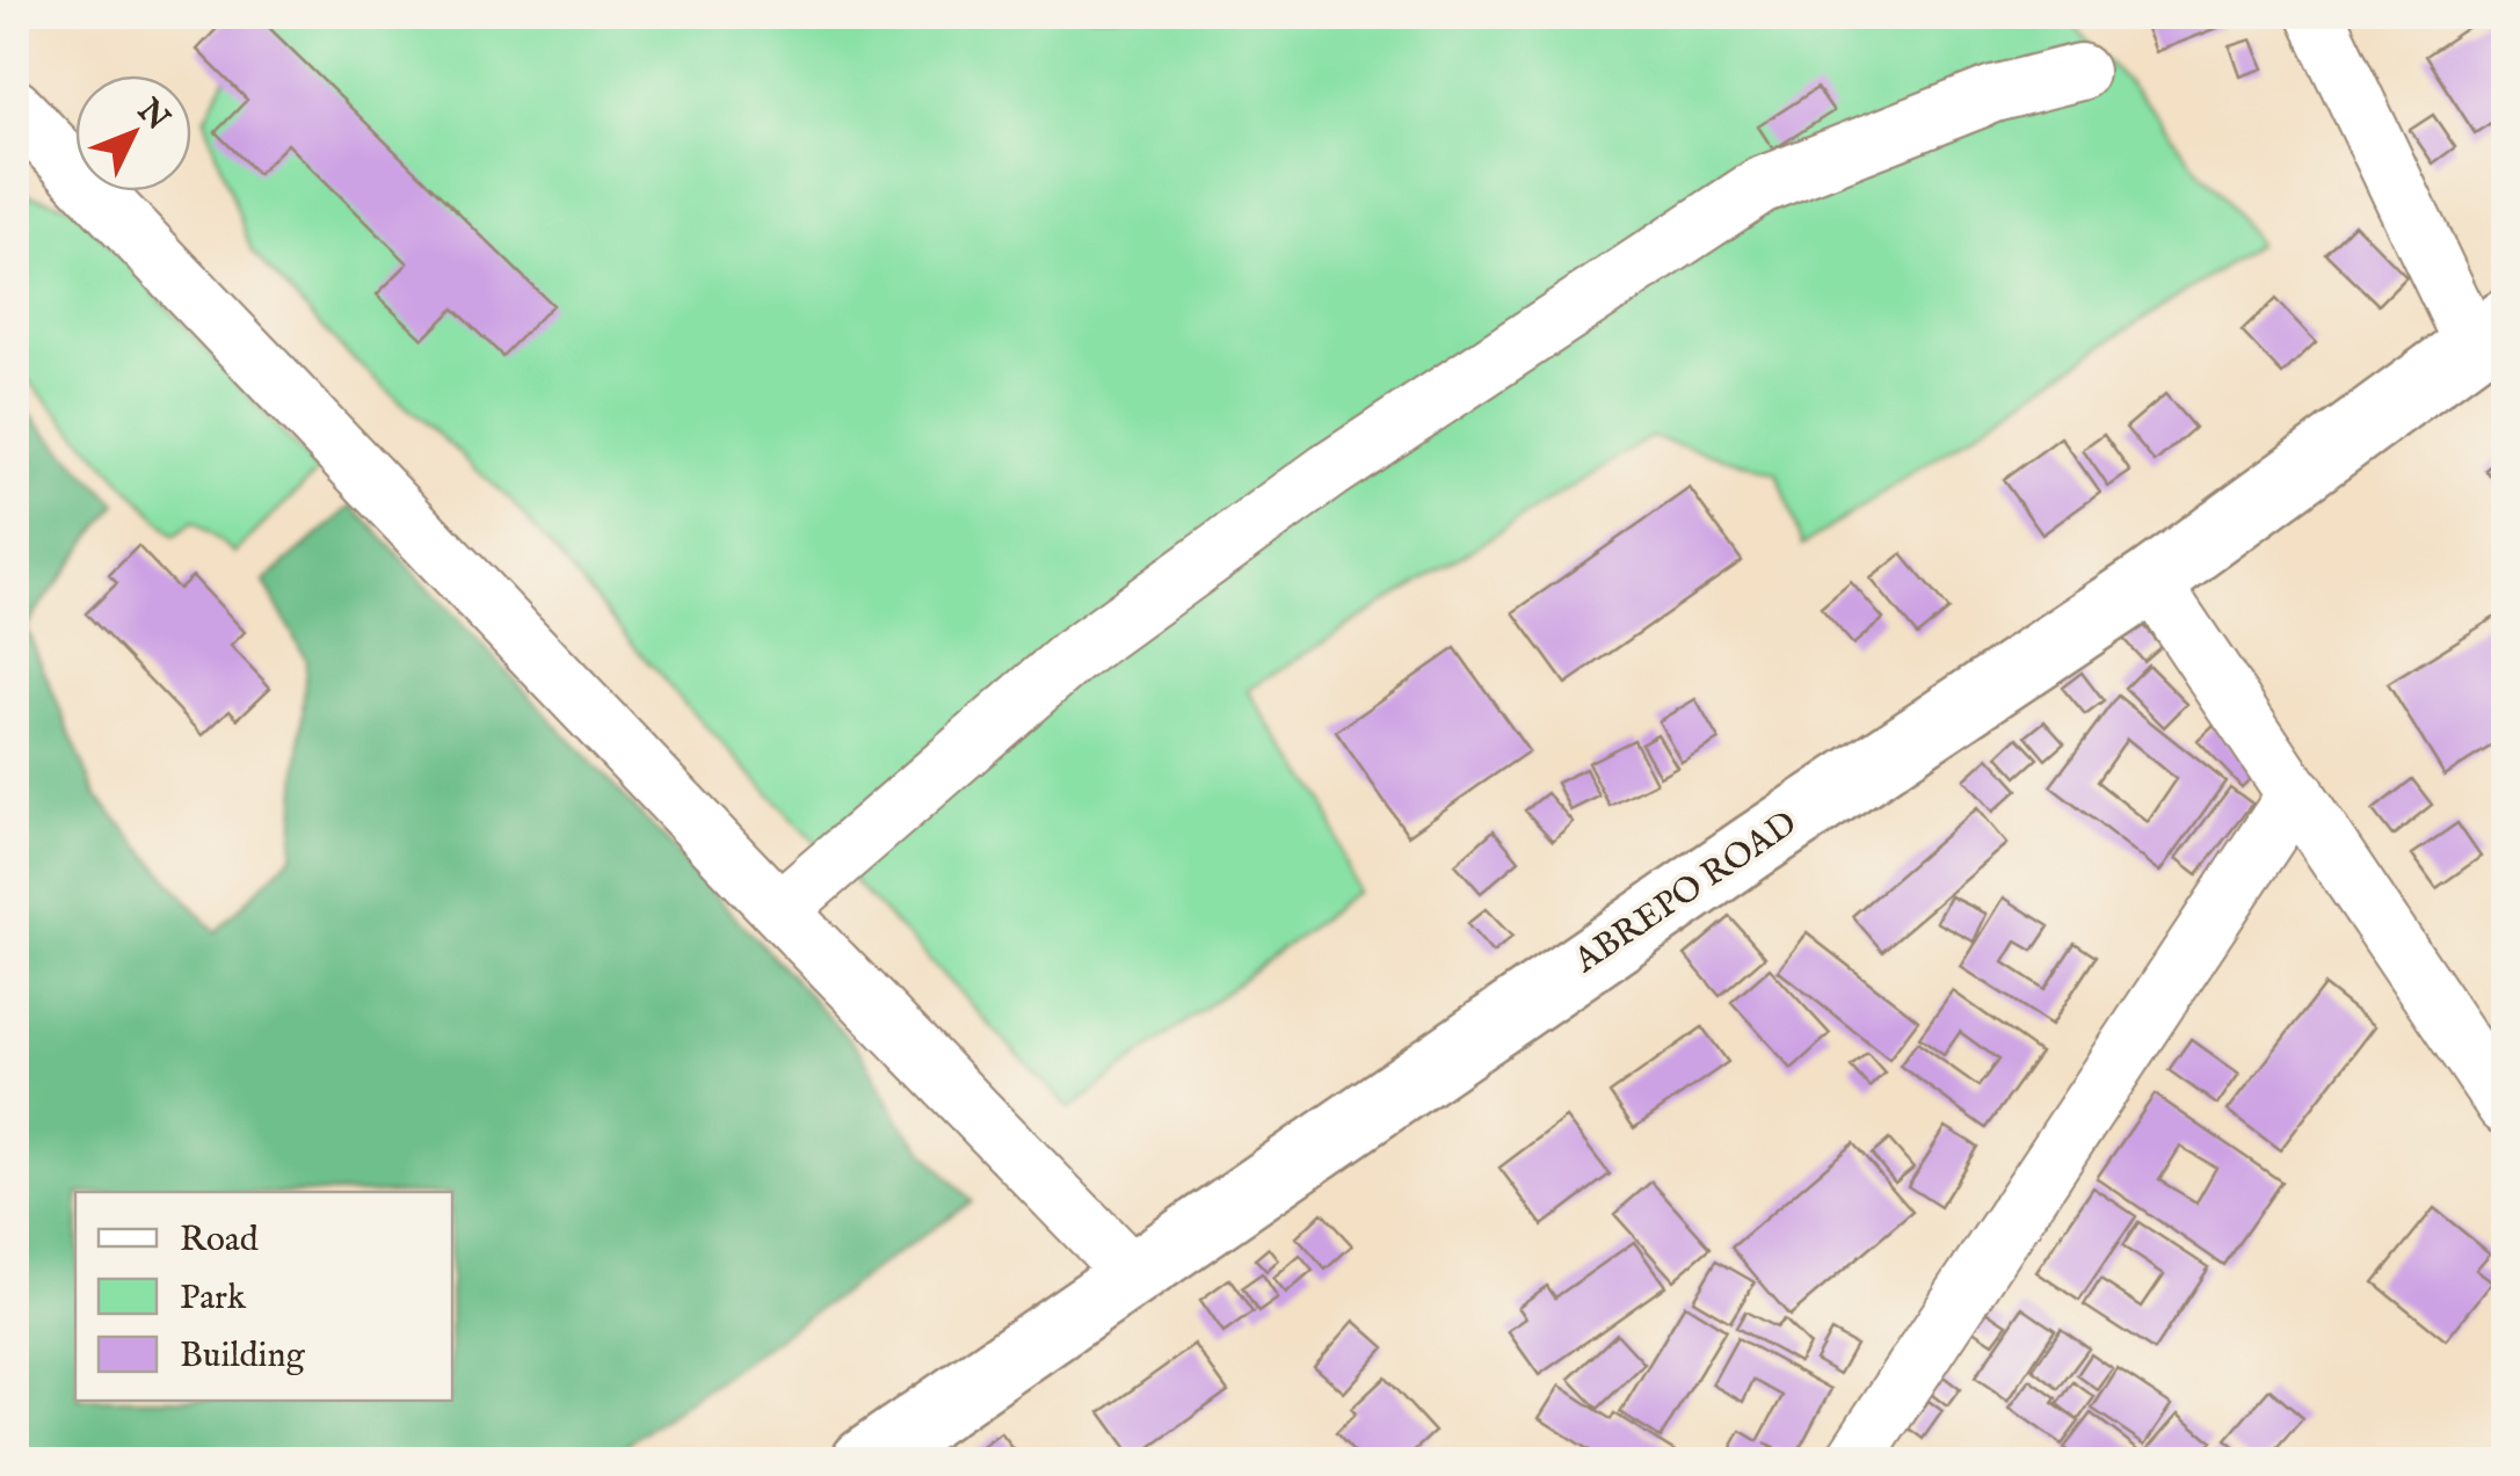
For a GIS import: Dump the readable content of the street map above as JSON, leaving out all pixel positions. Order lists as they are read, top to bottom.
{
  "streets": {
    "main road": ["ABREPO ROAD"]
  },
  "legend": ["Road", "Park", "Building"],
  "north": "top right"
}
